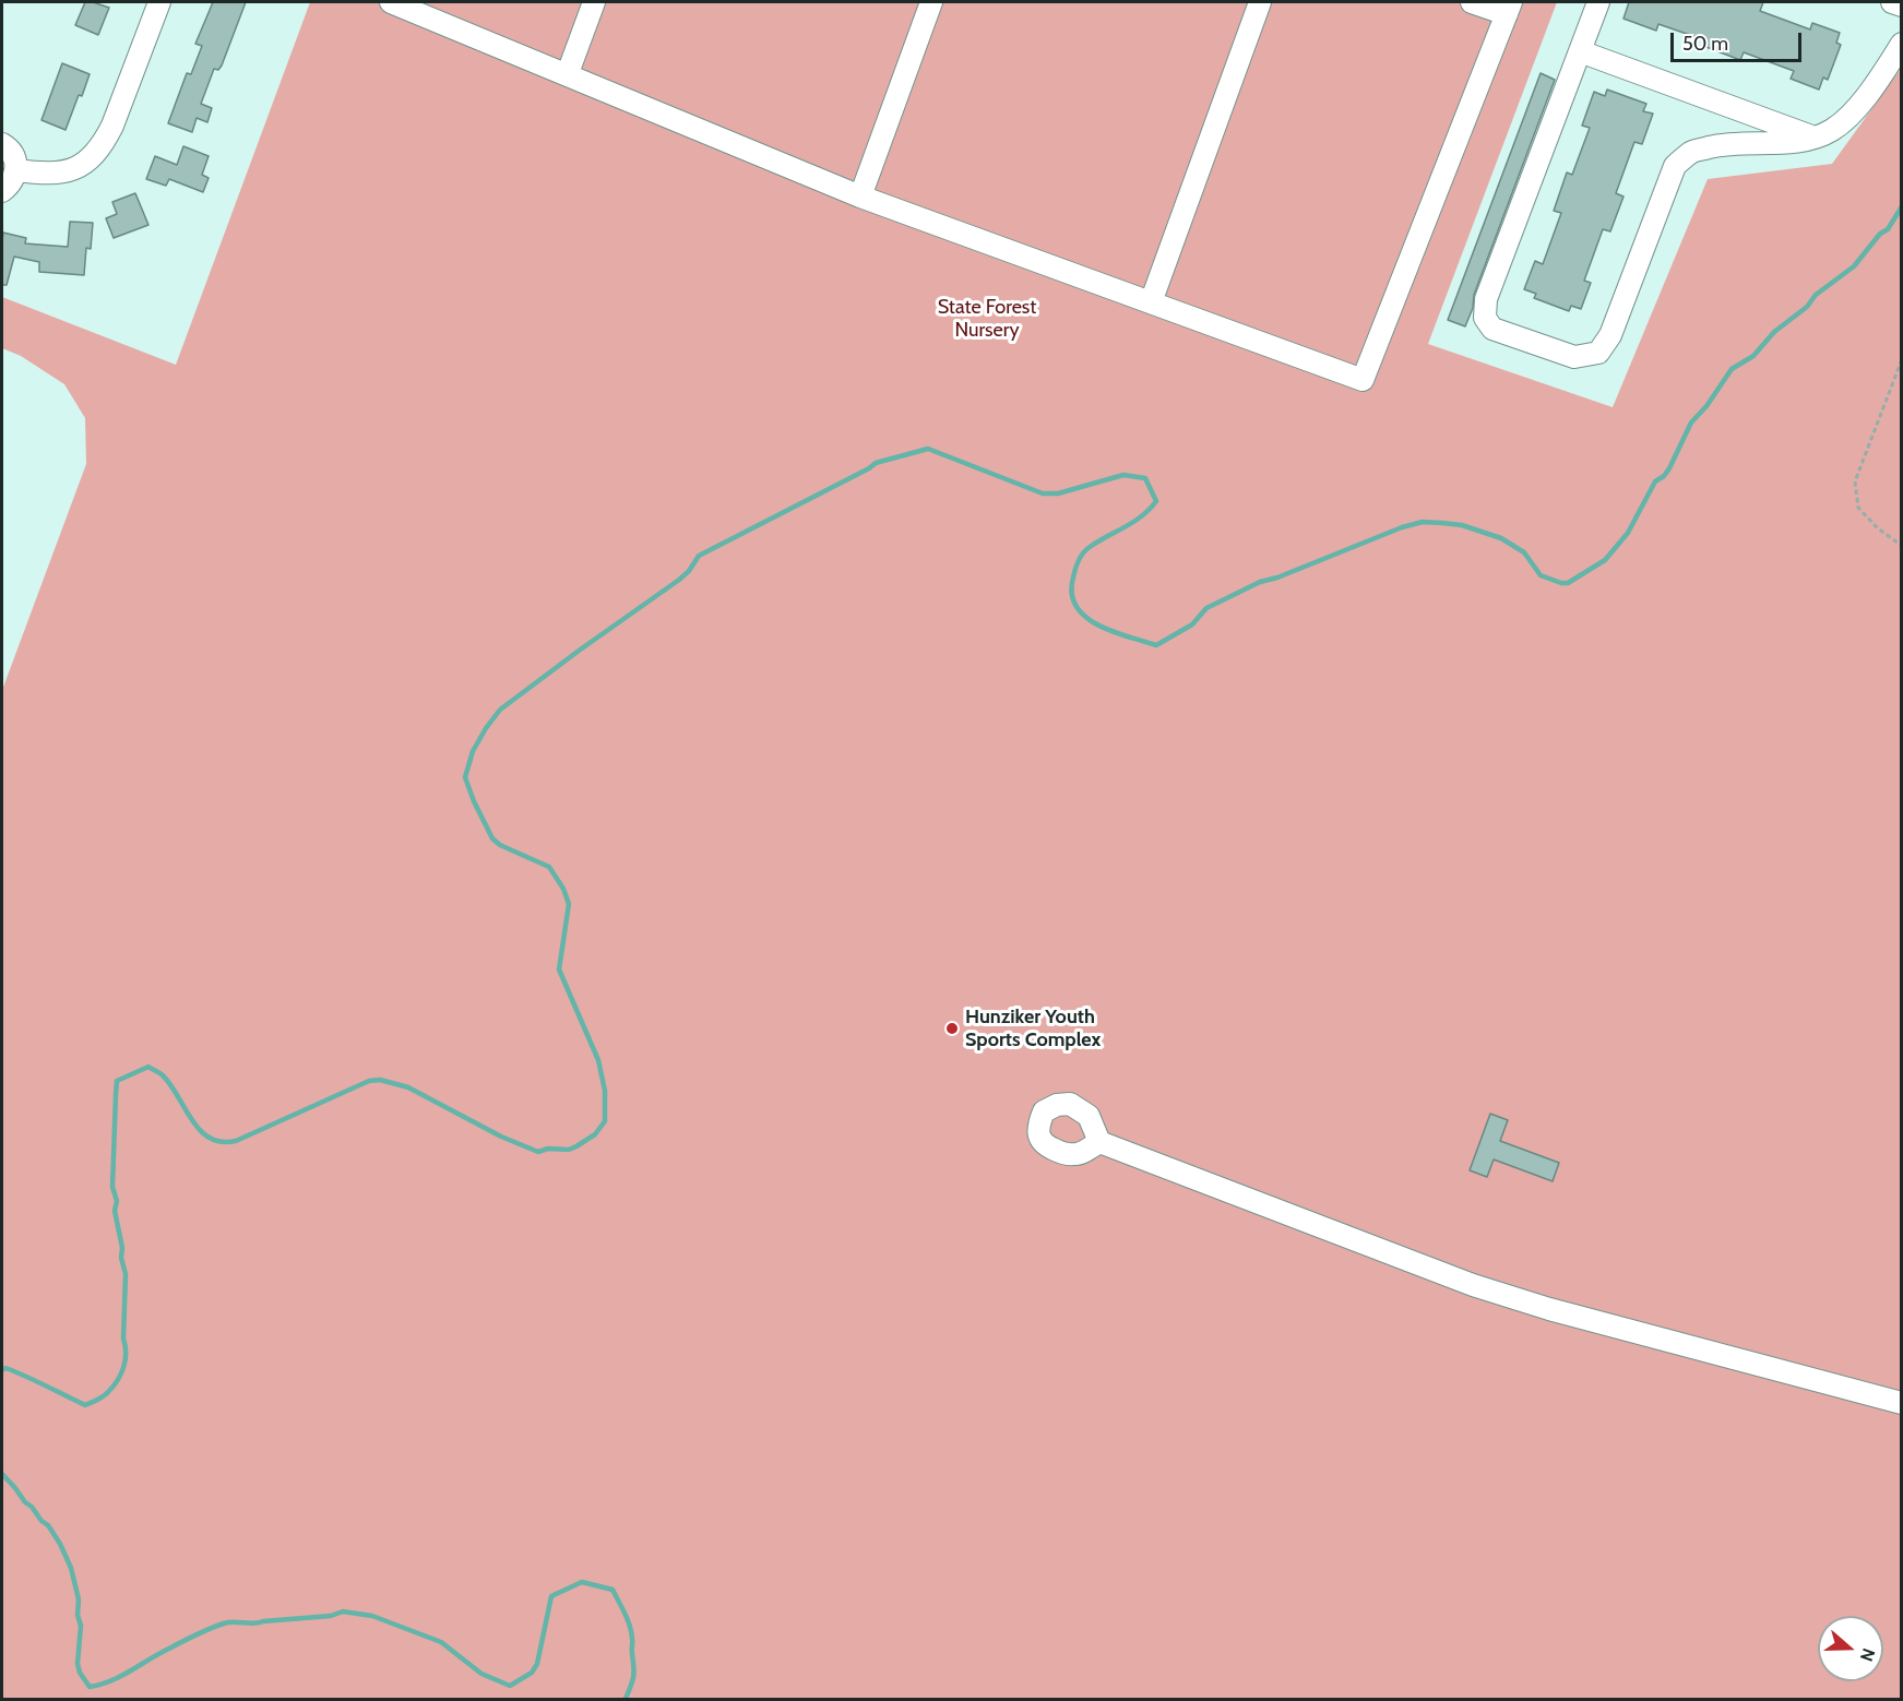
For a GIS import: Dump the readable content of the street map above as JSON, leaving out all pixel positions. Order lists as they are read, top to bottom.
{
  "parks": ["State Forest Nursery"],
  "places": ["Hunziker Youth Sports Complex"],
  "scale_bar": "50 m",
  "north": "right"
}
